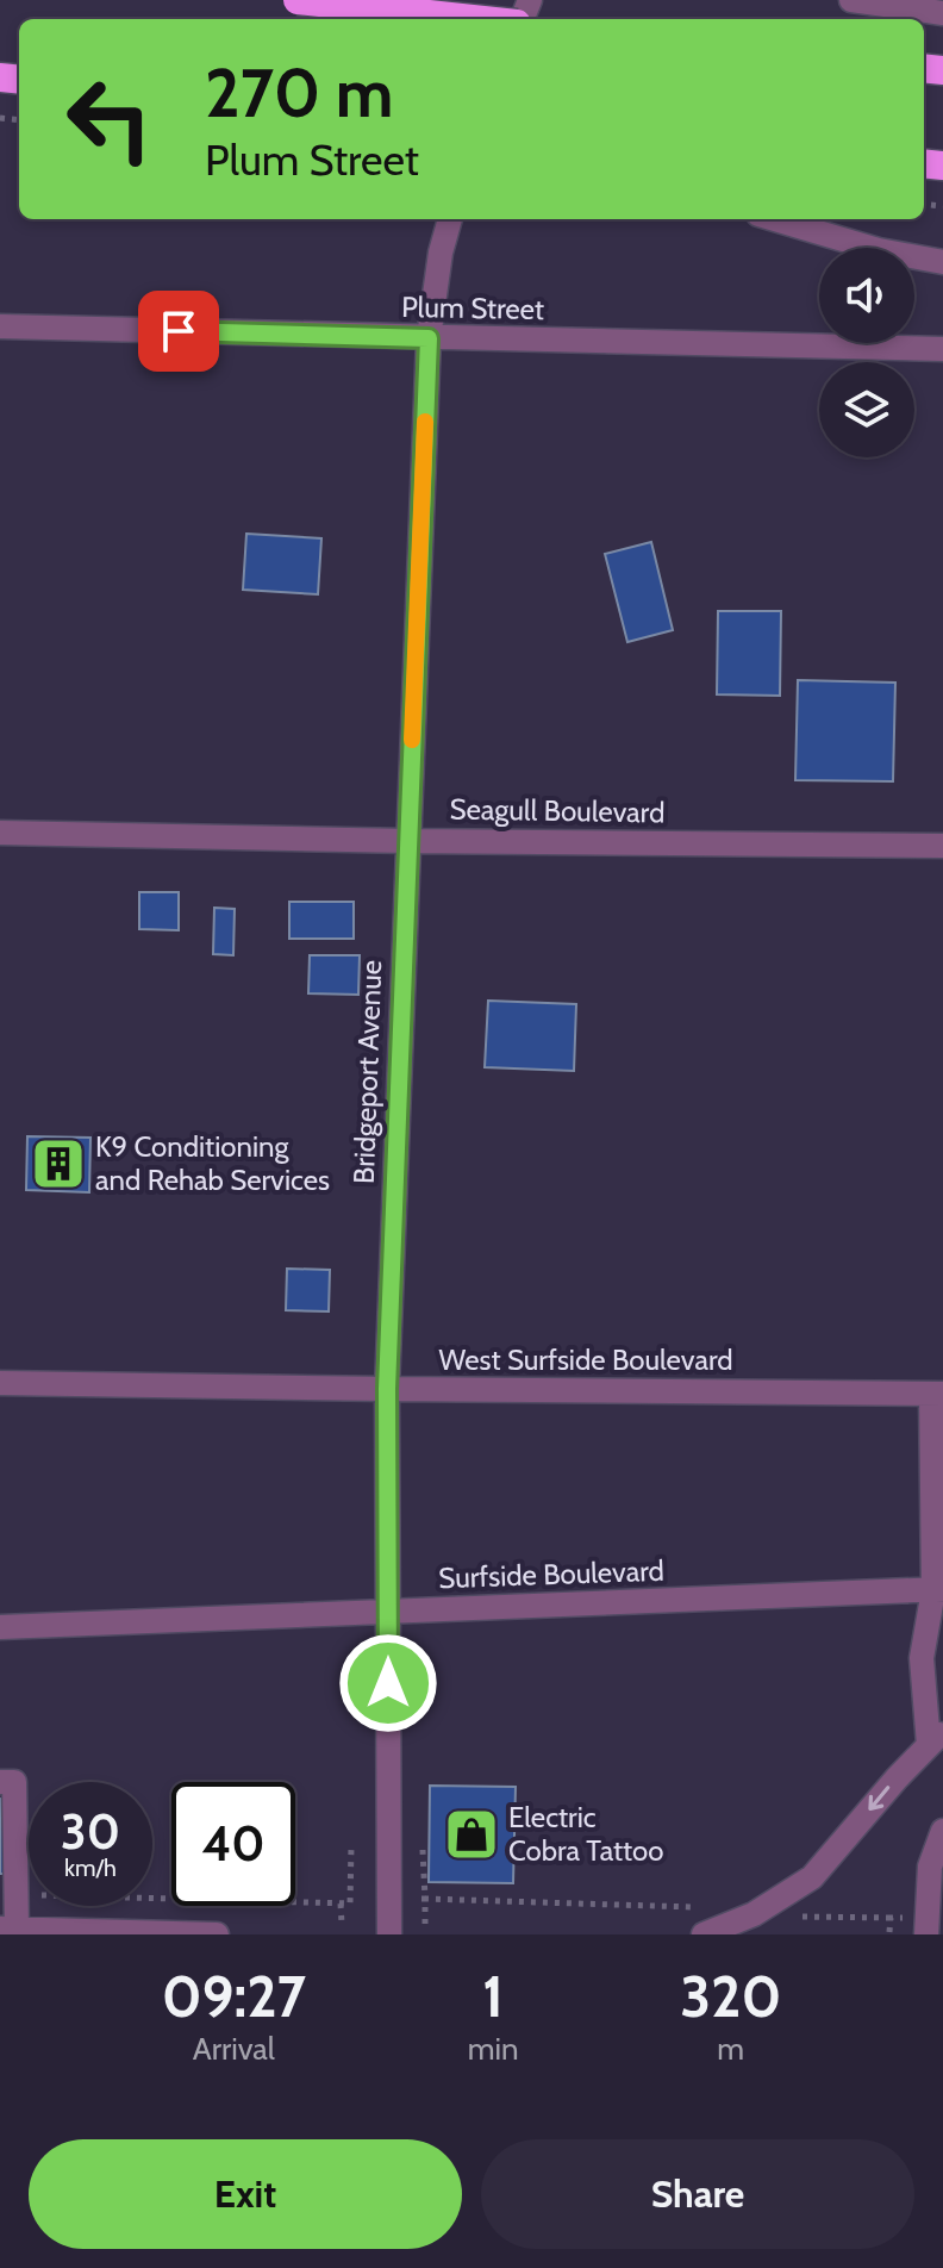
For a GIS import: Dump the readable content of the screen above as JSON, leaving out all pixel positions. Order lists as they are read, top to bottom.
{
  "streets": {
    "street": [
      "Plum Street",
      "Seagull Boulevard",
      "Bridgeport Avenue",
      "West Surfside Boulevard",
      "Surfside Boulevard"
    ]
  },
  "crossings": [
    ["Plum Street", "Bridgeport Avenue"],
    ["Seagull Boulevard", "Bridgeport Avenue"],
    ["Bridgeport Avenue", "West Surfside Boulevard"],
    ["Bridgeport Avenue", "Surfside Boulevard"]
  ],
  "places": {
    "building": ["K9 Conditioning and Rehab Services"],
    "shop": ["Electric Cobra Tattoo"]
  },
  "page": {
    "turn": ["270 m", "Plum Street"],
    "speed": "30 km/h",
    "limit": "40",
    "eta": [
      "09:27",
      "Arrival",
      "1",
      "min",
      "320",
      "m"
    ],
    "buttons": ["Exit", "Share"]
  }
}
